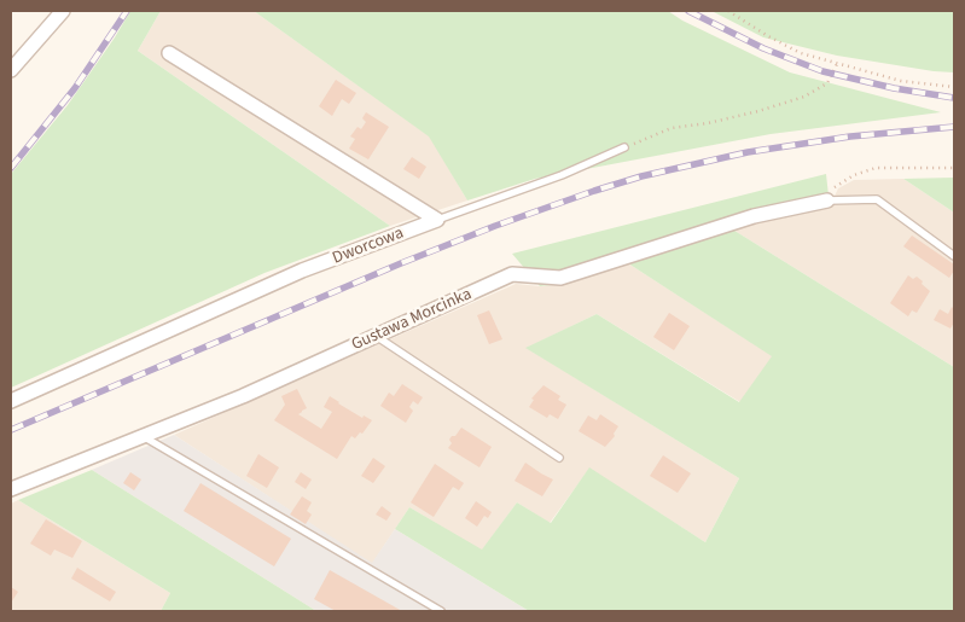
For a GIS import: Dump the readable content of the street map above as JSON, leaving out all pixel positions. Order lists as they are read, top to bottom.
{
  "streets": {
    "street": ["Dworcowa", "Gustawa Morcinka"]
  }
}
